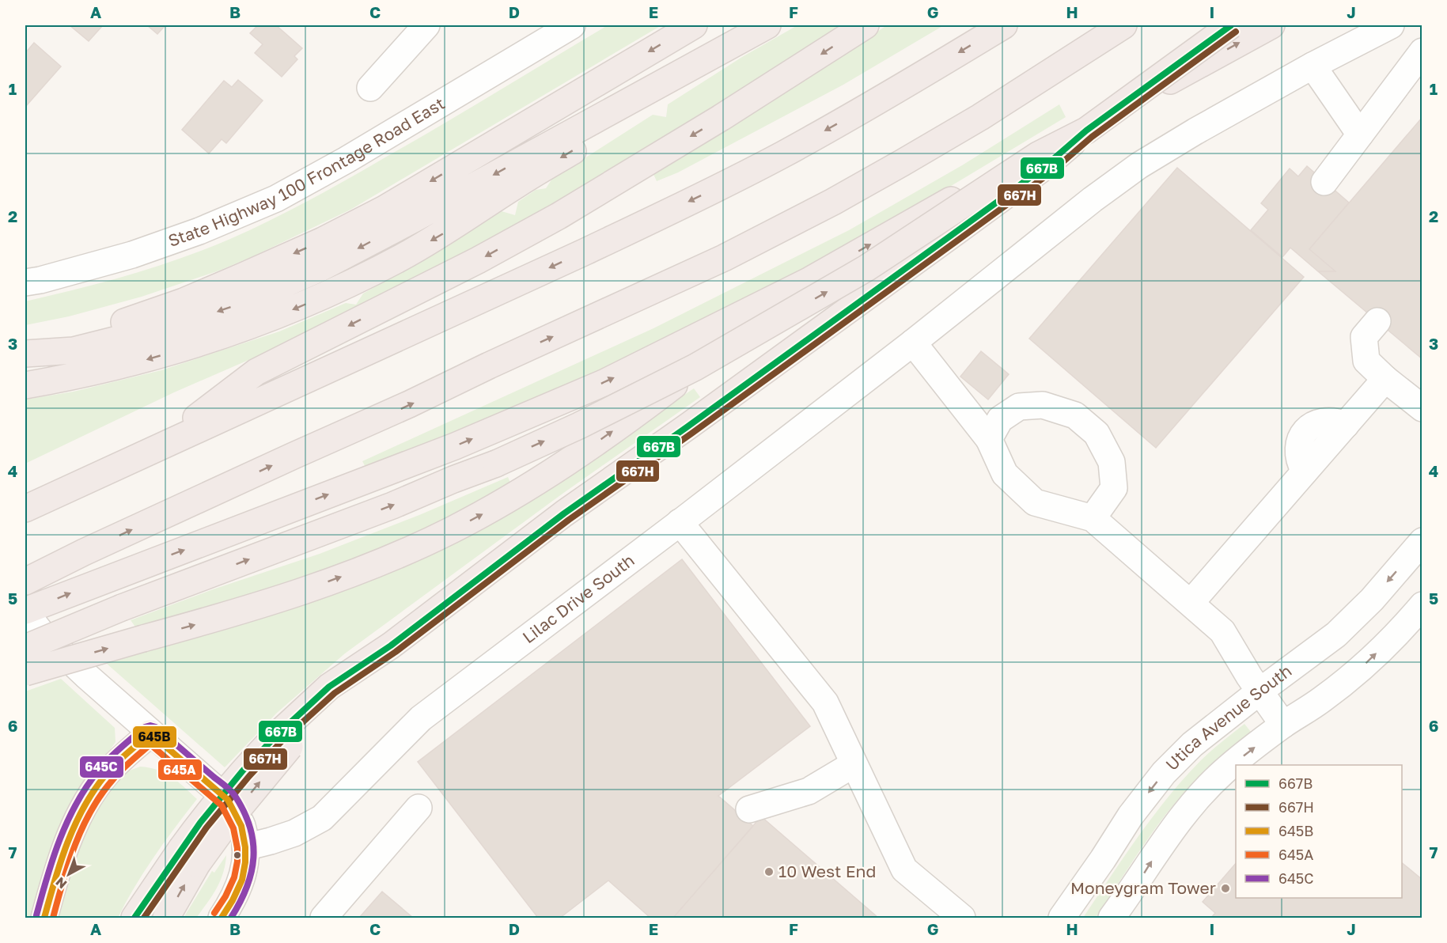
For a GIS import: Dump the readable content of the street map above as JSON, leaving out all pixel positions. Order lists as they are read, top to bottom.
{
  "streets": {
    "street": ["State Highway 100 Frontage Road East", "Lilac Drive South", "Utica Avenue South"]
  },
  "places": ["10 West End", "Moneygram Tower"],
  "lines": [
    "transit line 667B",
    "transit line 667H",
    "transit line 645C",
    "transit line 645B",
    "transit line 645A"
  ],
  "legend": [
    "667B",
    "667H",
    "645B",
    "645A",
    "645C"
  ],
  "north": "bottom left",
  "grid": {
    "columns": [
      "A",
      "B",
      "C",
      "D",
      "E",
      "F",
      "G",
      "H",
      "I",
      "J"
    ],
    "rows": [
      "1",
      "2",
      "3",
      "4",
      "5",
      "6",
      "7"
    ]
  }
}
